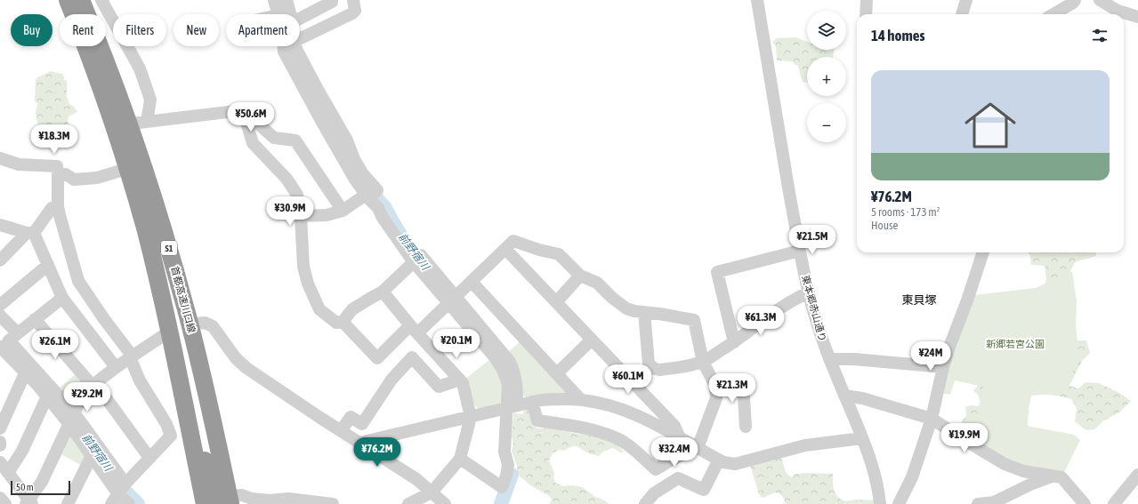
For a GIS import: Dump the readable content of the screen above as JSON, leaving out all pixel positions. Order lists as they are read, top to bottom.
{
  "streets": {
    "highway": ["S1", "首都高速川口線"],
    "street": ["東本郷赤山通り"]
  },
  "districts": ["東貝塚"],
  "water": ["前野宿川"],
  "parks": ["新郷若宮公園"],
  "scale_bar": "50 m",
  "page": {
    "map_buttons": ["+", "−"],
    "chip": [
      "Buy",
      "Rent",
      "Filters",
      "New",
      "Apartment"
    ],
    "heading": "14 homes",
    "list": [
      {
        "name": "¥76.2M",
        "note": "5 rooms · 173 m² · House"
      }
    ],
    "price": [
      "¥50.6M",
      "¥18.3M",
      "¥30.9M",
      "¥21.5M",
      "¥61.3M",
      "¥20.1M",
      "¥26.1M",
      "¥24M",
      "¥60.1M",
      "¥21.3M",
      "¥29.2M",
      "¥19.9M",
      "¥76.2M",
      "¥32.4M"
    ],
    "scale": "50 m"
  }
}
